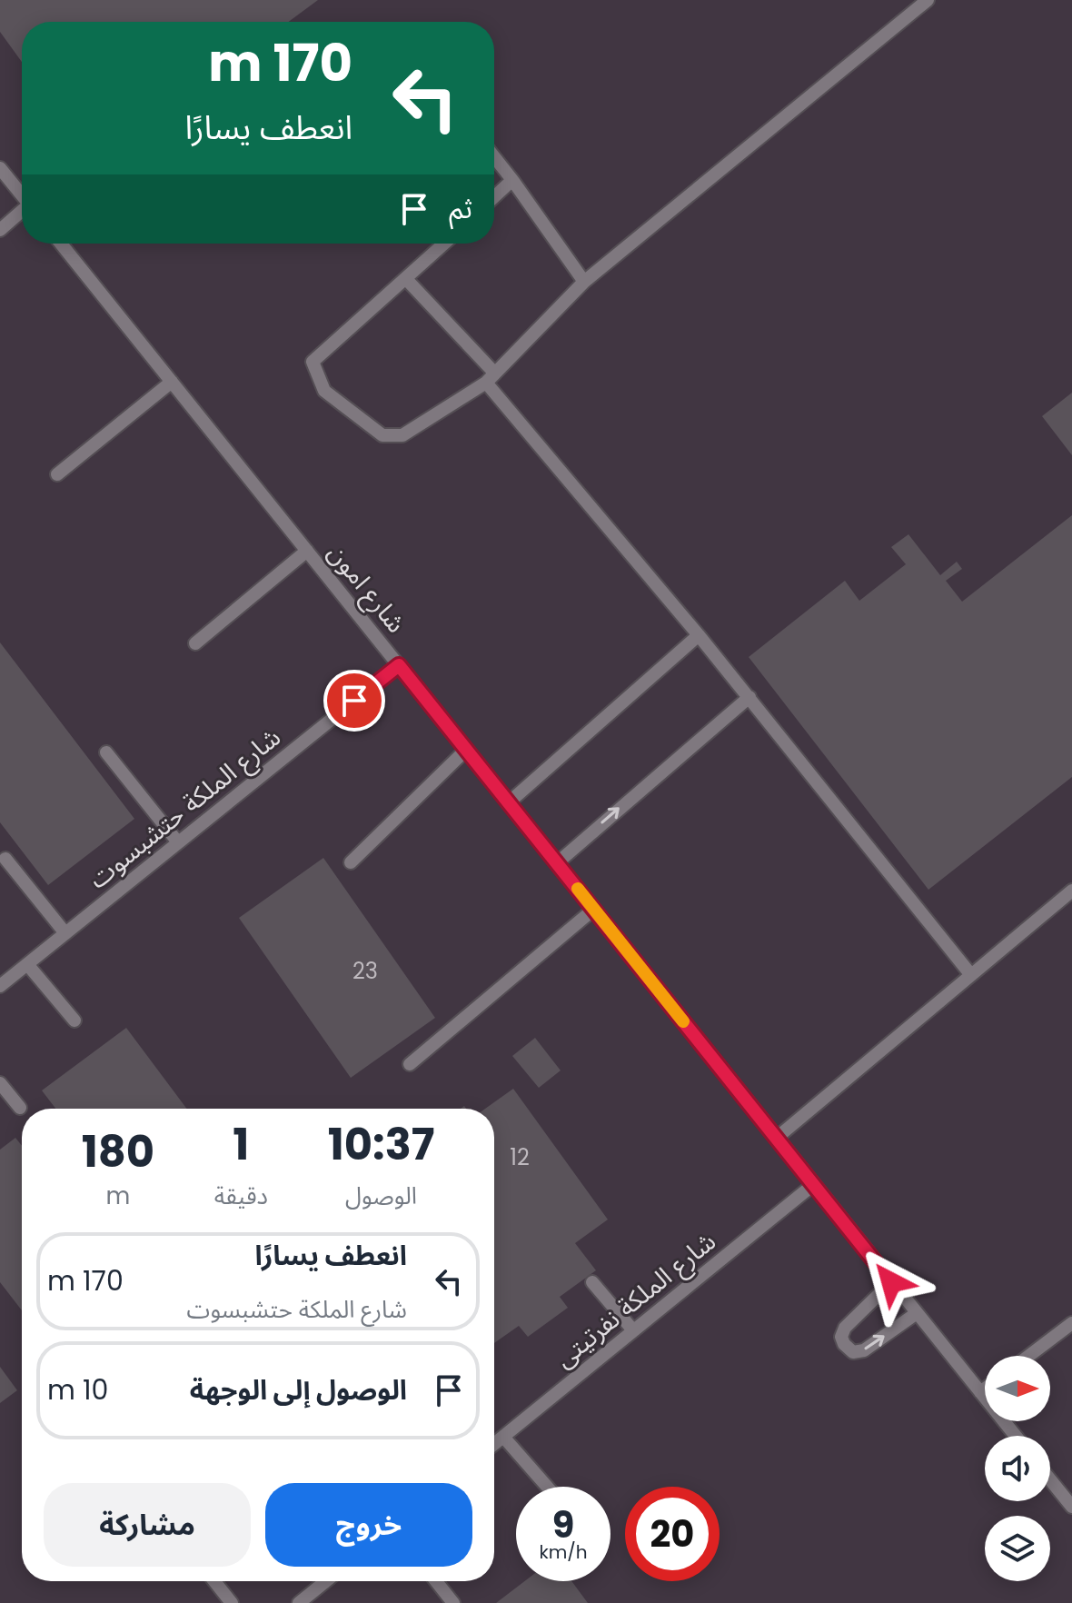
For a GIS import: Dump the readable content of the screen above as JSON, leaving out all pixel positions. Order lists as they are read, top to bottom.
{
  "streets": {
    "lane": ["شارع امون", "شارع الملكة حتشبسوت", "شارع الملكة نفرتيتى"]
  },
  "crossings": [
    ["شارع امون", "شارع الملكة حتشبسوت"],
    ["شارع امون", "شارع الملكة نفرتيتى"]
  ],
  "house_numbers": ["23", "12"],
  "north": "right",
  "page": {
    "turn": ["170 m", "انعطف يسارًا"],
    "then": "ثم",
    "eta": [
      "10:37",
      "الوصول",
      "1",
      "دقيقة",
      "180",
      "m"
    ],
    "list": [
      {
        "name": "انعطف يسارًا",
        "note": "شارع الملكة حتشبسوت",
        "value": "170 m"
      },
      {
        "name": "الوصول إلى الوجهة",
        "value": "10 m"
      }
    ],
    "buttons": ["خروج", "مشاركة"],
    "speed": "9 km/h",
    "limit": "20"
  }
}
